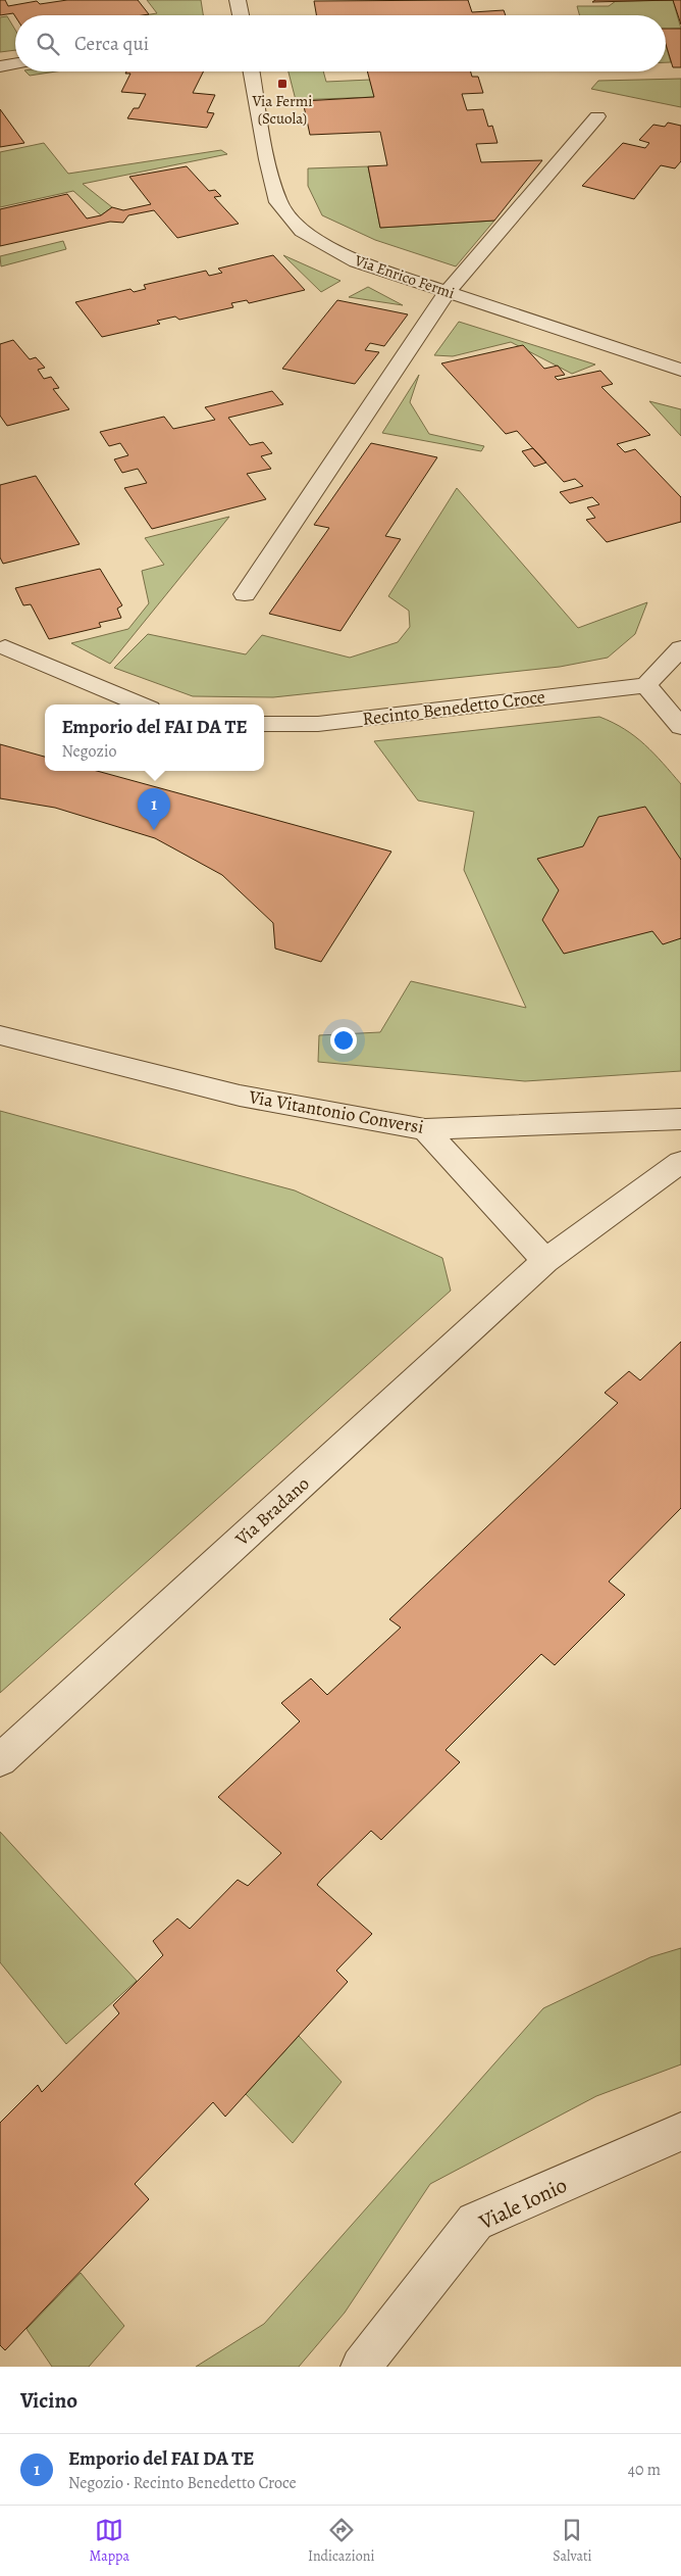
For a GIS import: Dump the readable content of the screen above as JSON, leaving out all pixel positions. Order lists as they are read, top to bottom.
{
  "streets": {
    "street": [
      "Via Enrico Fermi",
      "Recinto Benedetto Croce",
      "Via Vitantonio Conversi",
      "Via Bradano",
      "Viale Ionio"
    ]
  },
  "places": {
    "transit": ["Via Fermi (Scuola)"]
  },
  "page": {
    "search": "Cerca qui",
    "popup": ["Emporio del FAI DA TE", "Negozio"],
    "pins": "1",
    "heading": "Vicino",
    "list": [
      {
        "mark": "1",
        "name": "Emporio del FAI DA TE",
        "note": "Negozio · Recinto Benedetto Croce",
        "value": "40 m"
      }
    ],
    "nav": ["Mappa", "Indicazioni", "Salvati"]
  }
}
